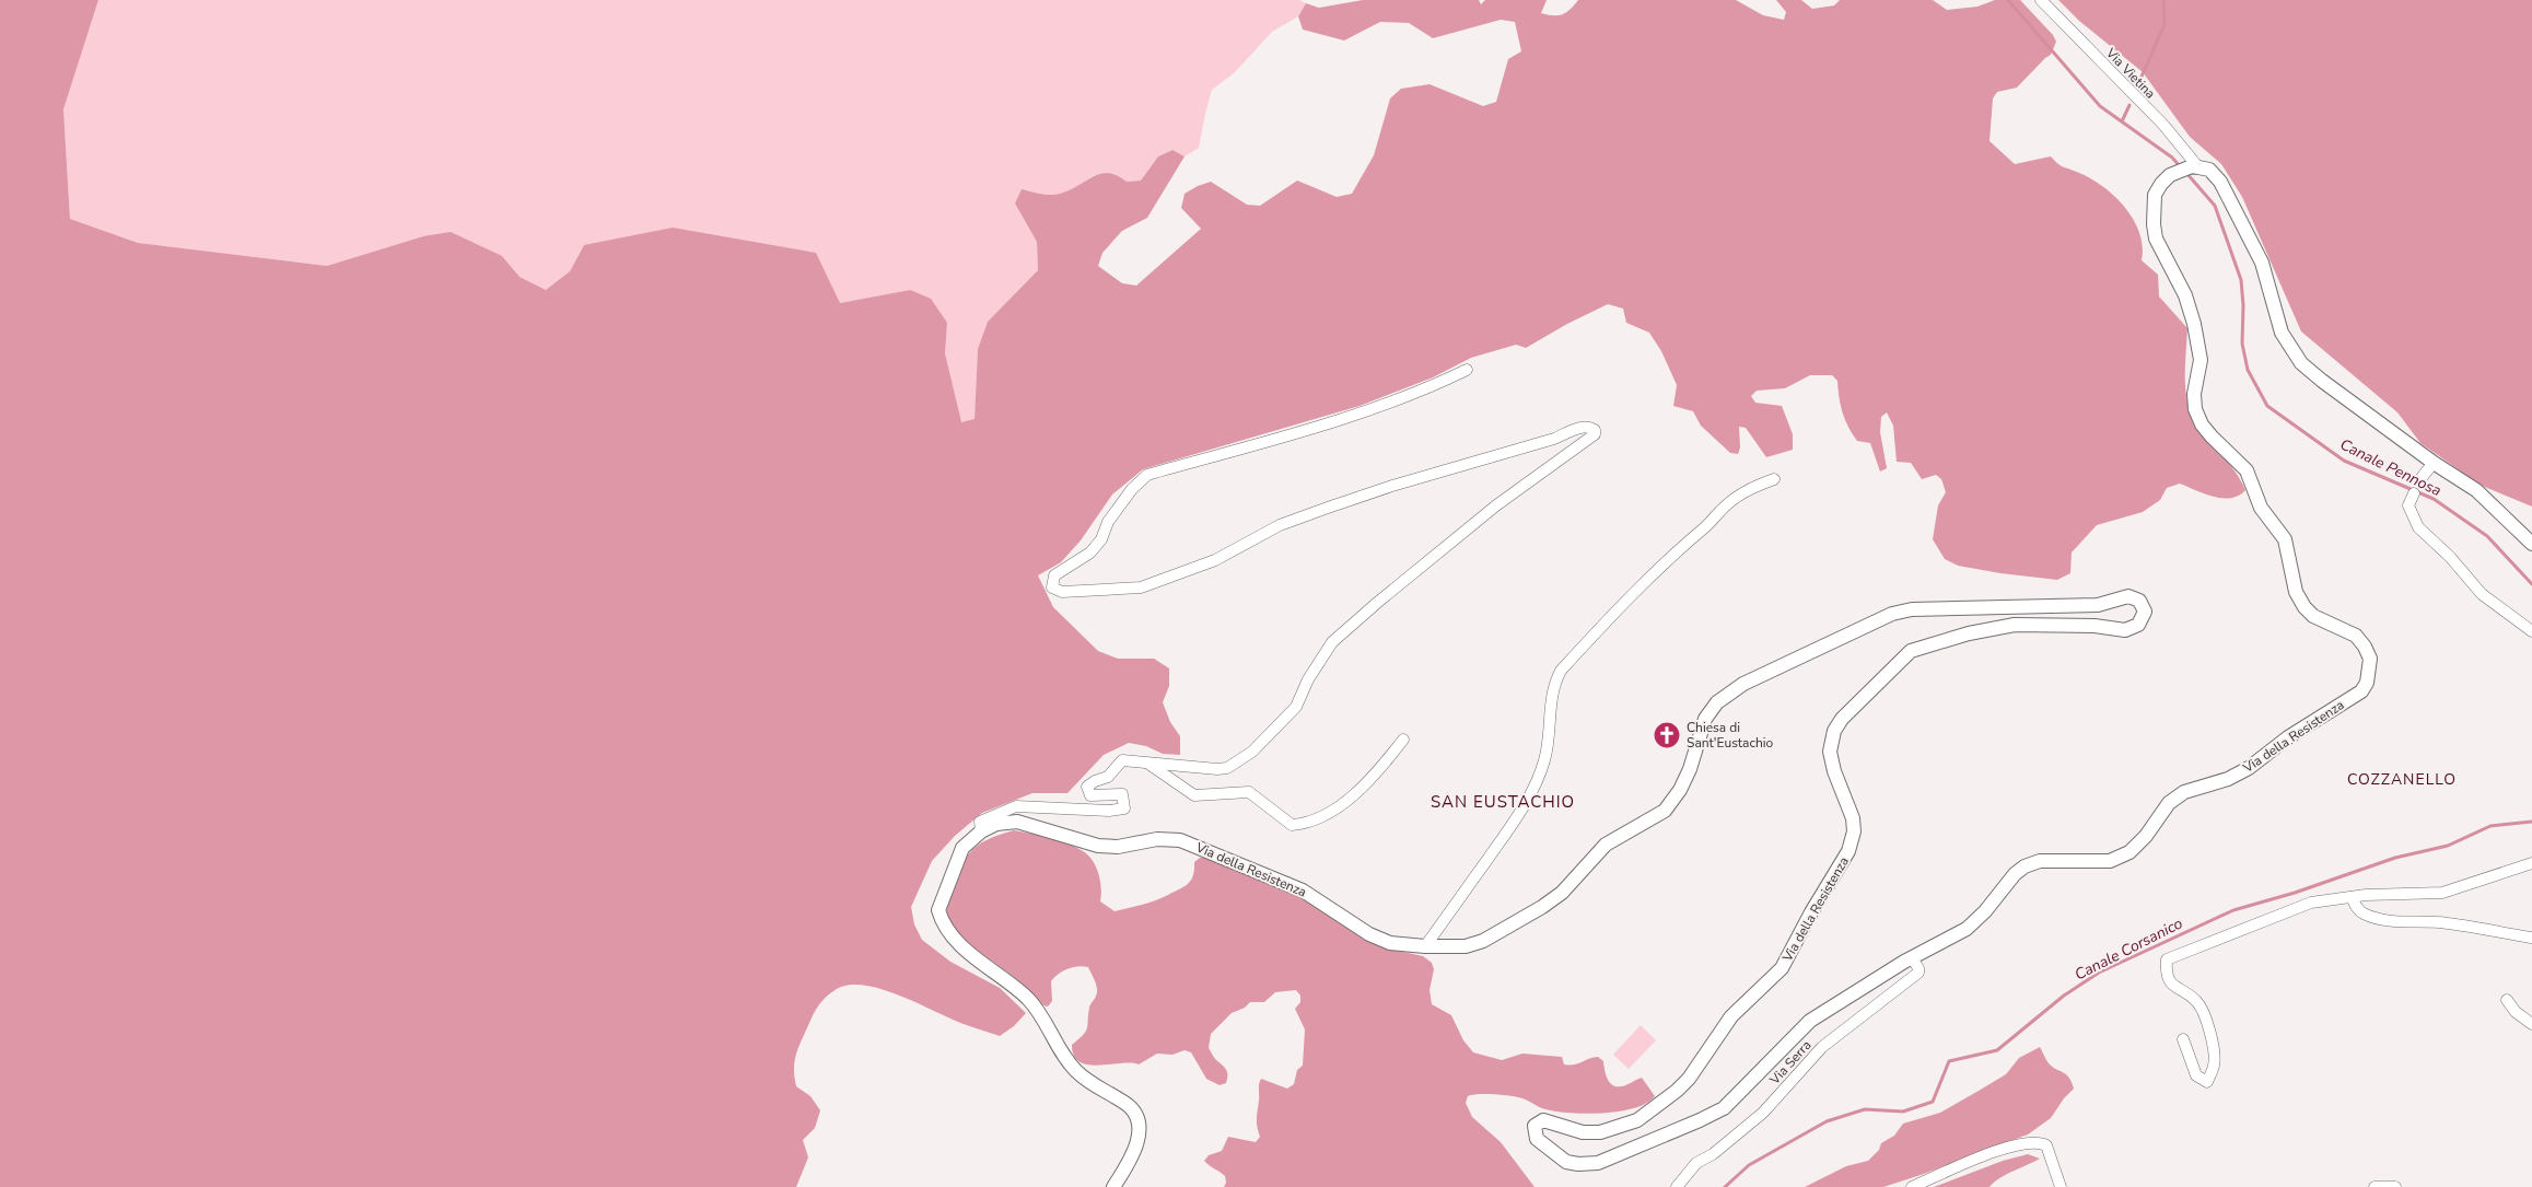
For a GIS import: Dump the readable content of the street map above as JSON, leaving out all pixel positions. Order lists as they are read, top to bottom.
{
  "streets": {
    "street": ["Via Vietina", "Via della Resistenza", "Via Serra"]
  },
  "crossings": [
    ["Via Vietina", "Via della Resistenza"],
    ["Via della Resistenza", "Via Serra"]
  ],
  "districts": ["COZZANELLO", "SAN EUSTACHIO"],
  "water": ["Canale Pennosa", "Canale Corsanico"],
  "places": {
    "church": ["Chiesa di Sant'Eustachio"]
  }
}
